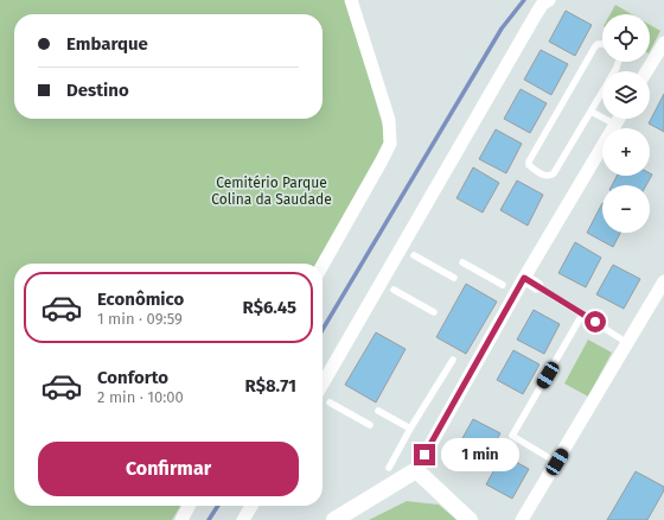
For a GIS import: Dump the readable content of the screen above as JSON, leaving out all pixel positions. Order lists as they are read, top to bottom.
{
  "parks": ["Cemitério Parque Colina da Saudade"],
  "page": {
    "map_buttons": ["+", "−"],
    "banner": ["Embarque", "Destino"],
    "list": [
      {
        "name": "Econômico",
        "note": "1 min · 09:59",
        "value": "R$6.45"
      },
      {
        "name": "Conforto",
        "note": "2 min · 10:00",
        "value": "R$8.71"
      }
    ],
    "buttons": "Confirmar",
    "bubble": "1 min"
  }
}
